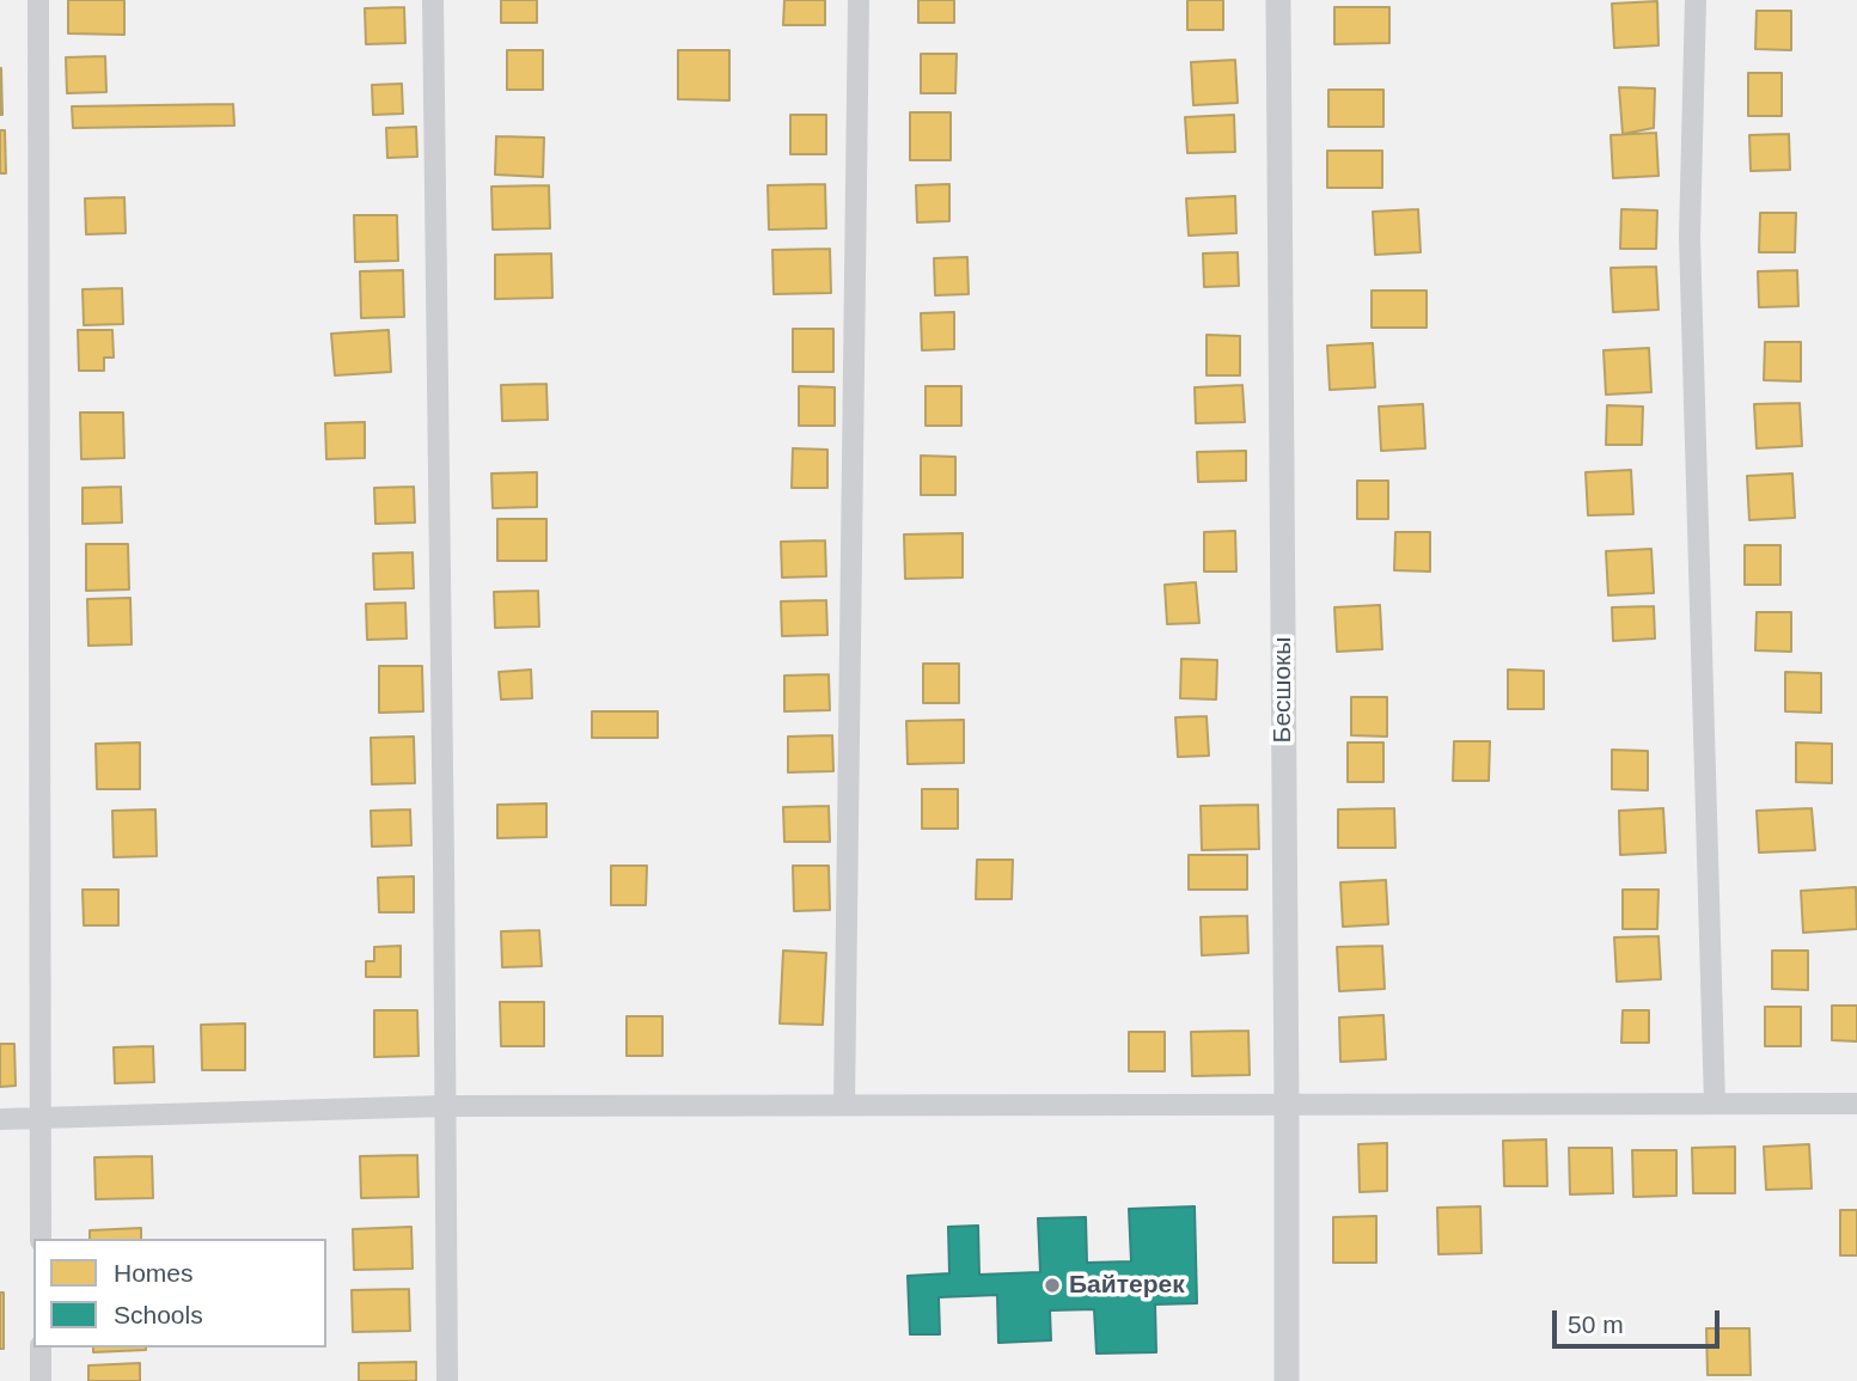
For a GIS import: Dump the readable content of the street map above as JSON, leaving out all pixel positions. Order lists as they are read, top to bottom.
{
  "streets": {
    "street": ["Бесшокы"]
  },
  "places": ["Байтерек"],
  "legend": ["Homes", "Schools"],
  "scale_bar": "50 m"
}
